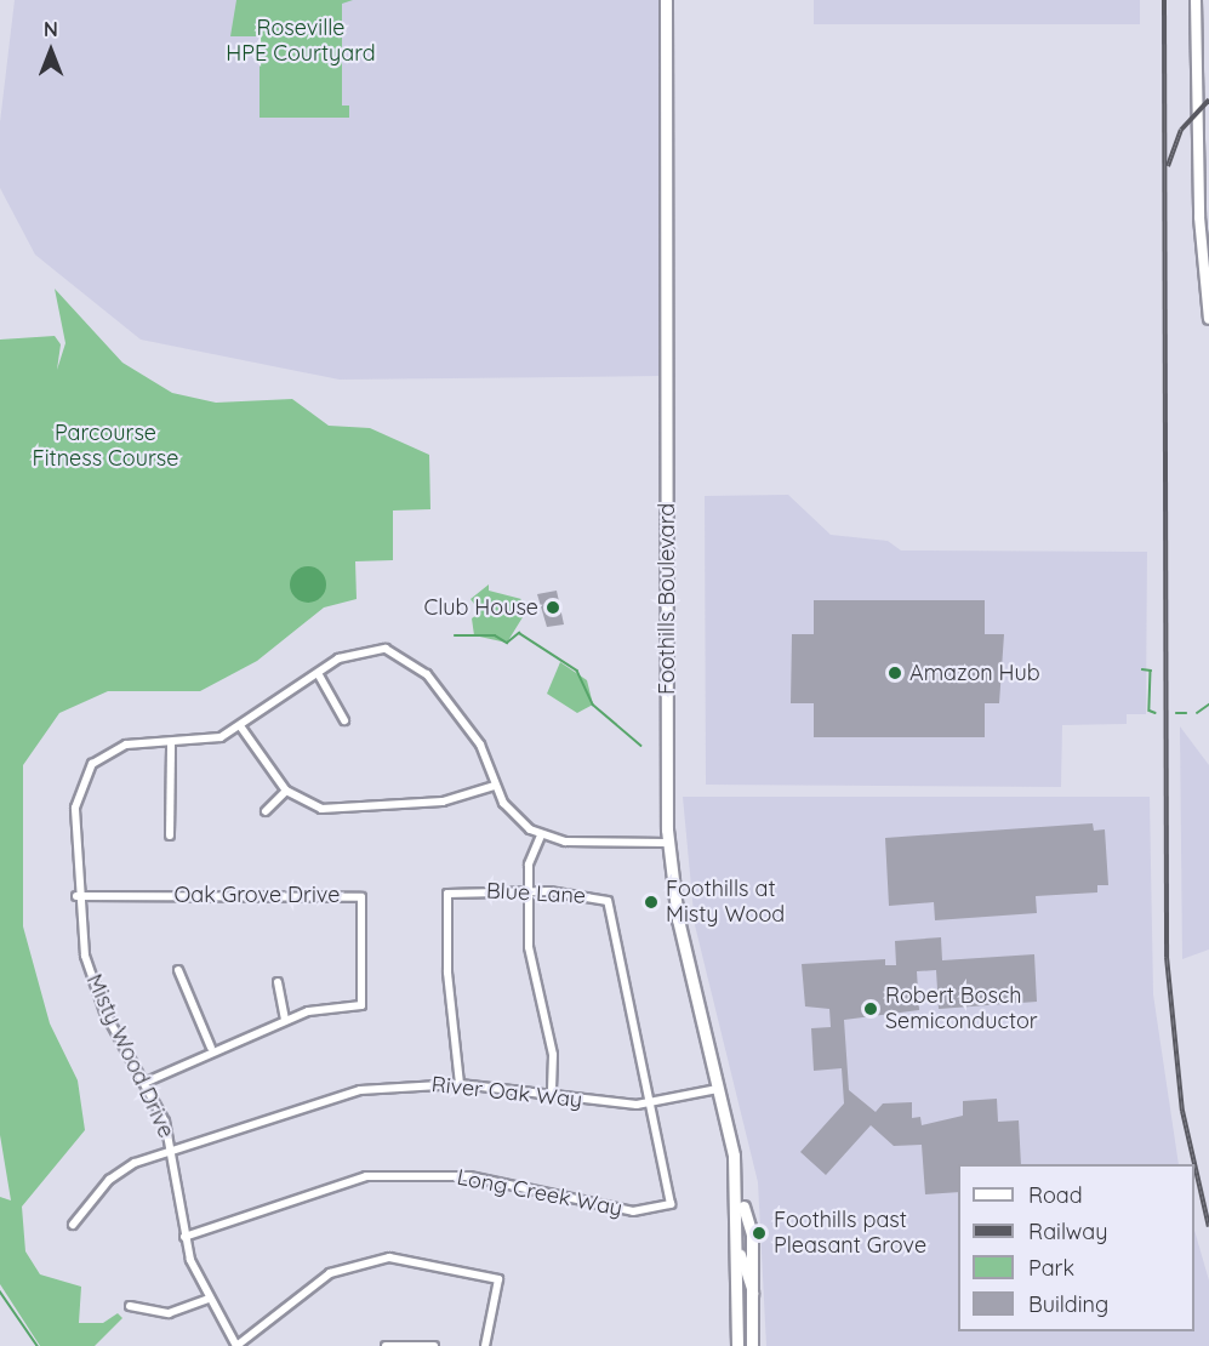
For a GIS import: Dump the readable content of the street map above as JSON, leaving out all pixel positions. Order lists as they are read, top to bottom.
{
  "streets": {
    "main road": ["Foothills Boulevard"],
    "street": [
      "Blue Lane",
      "Oak Grove Drive",
      "Misty Wood Drive",
      "River Oak Way",
      "Long Creek Way"
    ]
  },
  "crossings": [
    ["Foothills Boulevard", "River Oak Way"],
    ["Blue Lane", "River Oak Way"],
    ["Blue Lane", "Long Creek Way"],
    ["Oak Grove Drive", "Misty Wood Drive"],
    ["Misty Wood Drive", "River Oak Way"],
    ["Misty Wood Drive", "Long Creek Way"],
    ["River Oak Way", "Long Creek Way"]
  ],
  "parks": ["Roseville HPE Courtyard", "Parcourse Fitness Course"],
  "places": [
    "Club House",
    "Amazon Hub",
    "Foothills at Misty Wood",
    "Robert Bosch Semiconductor",
    "Foothills past Pleasant Grove"
  ],
  "legend": [
    "Road",
    "Railway",
    "Park",
    "Building"
  ],
  "north": "top"
}
